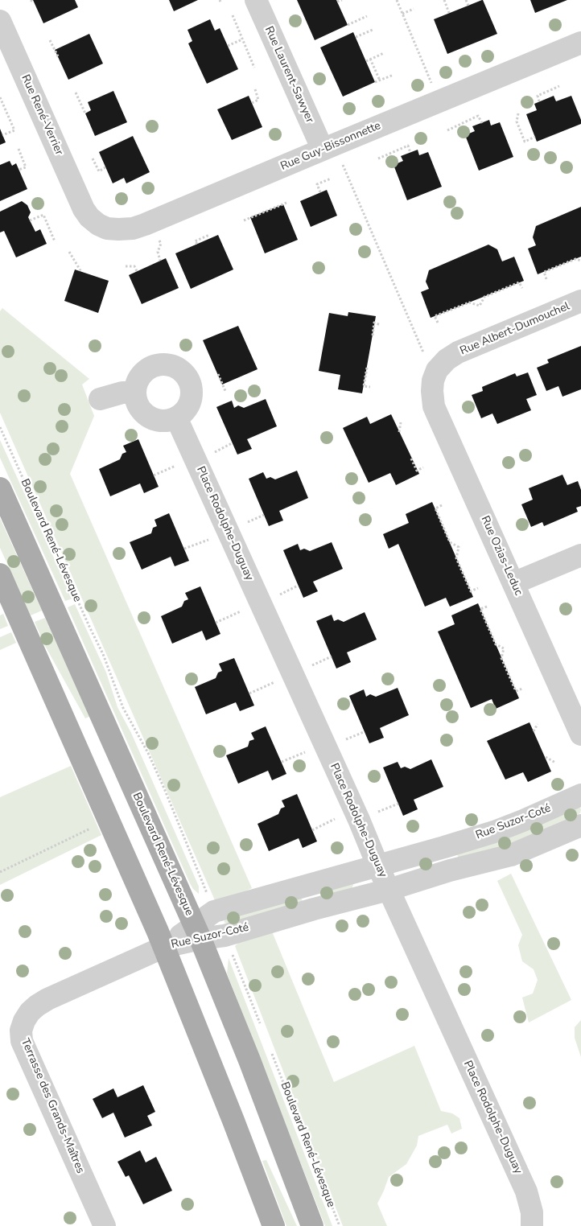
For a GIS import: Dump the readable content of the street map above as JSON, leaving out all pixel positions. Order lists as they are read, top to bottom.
{
  "streets": {
    "main road": ["Boulevard René-Lévesque"],
    "street": [
      "Rue Laurent-Sawyer",
      "Rue René-Verrier",
      "Rue Guy-Bissonnette",
      "Rue Albert-Dumouchel",
      "Place Rodolphe-Duguay",
      "Rue Ozias-Leduc",
      "Rue Suzor-Coté",
      "Terrasse des Grands-Maîtres"
    ]
  },
  "crossings": [
    ["Rue Laurent-Sawyer", "Rue Guy-Bissonnette"],
    ["Rue René-Verrier", "Rue Guy-Bissonnette"],
    ["Rue Albert-Dumouchel", "Rue Ozias-Leduc"],
    ["Place Rodolphe-Duguay", "Rue Suzor-Coté"],
    ["Boulevard René-Lévesque", "Rue Suzor-Coté"],
    ["Rue Suzor-Coté", "Terrasse des Grands-Maîtres"]
  ]
}
